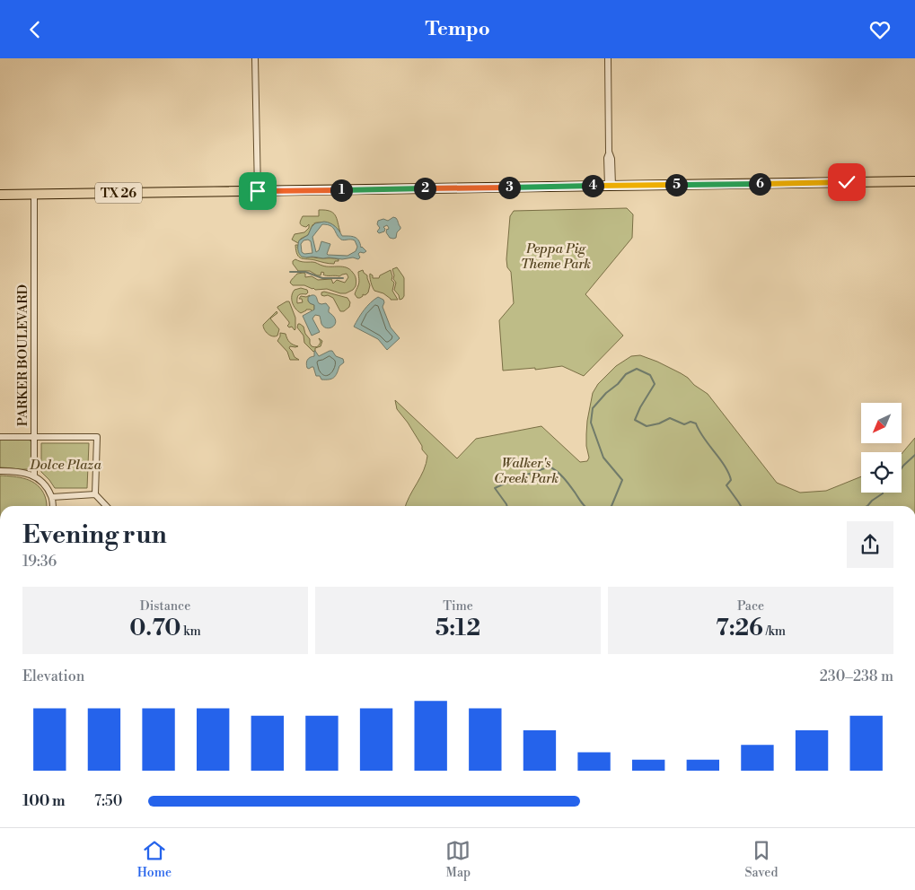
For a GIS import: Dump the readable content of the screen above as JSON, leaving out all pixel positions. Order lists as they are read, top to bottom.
{
  "streets": {
    "main road": ["TX 26"],
    "street": ["PARKER BOULEVARD"]
  },
  "crossings": [
    ["TX 26", "PARKER BOULEVARD"]
  ],
  "parks": ["Peppa Pig Theme Park", "Walker's Creek Park", "Dolce Plaza"],
  "north": "bottom left",
  "page": {
    "header": "Tempo",
    "pins": [
      "6",
      "5",
      "4",
      "3",
      "2",
      "1"
    ],
    "heading": ["Evening run", "19:36"],
    "stats": [
      ["Distance", "0.70 km"],
      ["Time", "5:12"],
      ["Pace", "7:26 /km"]
    ],
    "chart": ["Elevation", "230–238 m"],
    "list": [
      {
        "name": "100 m",
        "note": "7:50"
      }
    ],
    "tabs": ["Home", "Map", "Saved"]
  }
}
